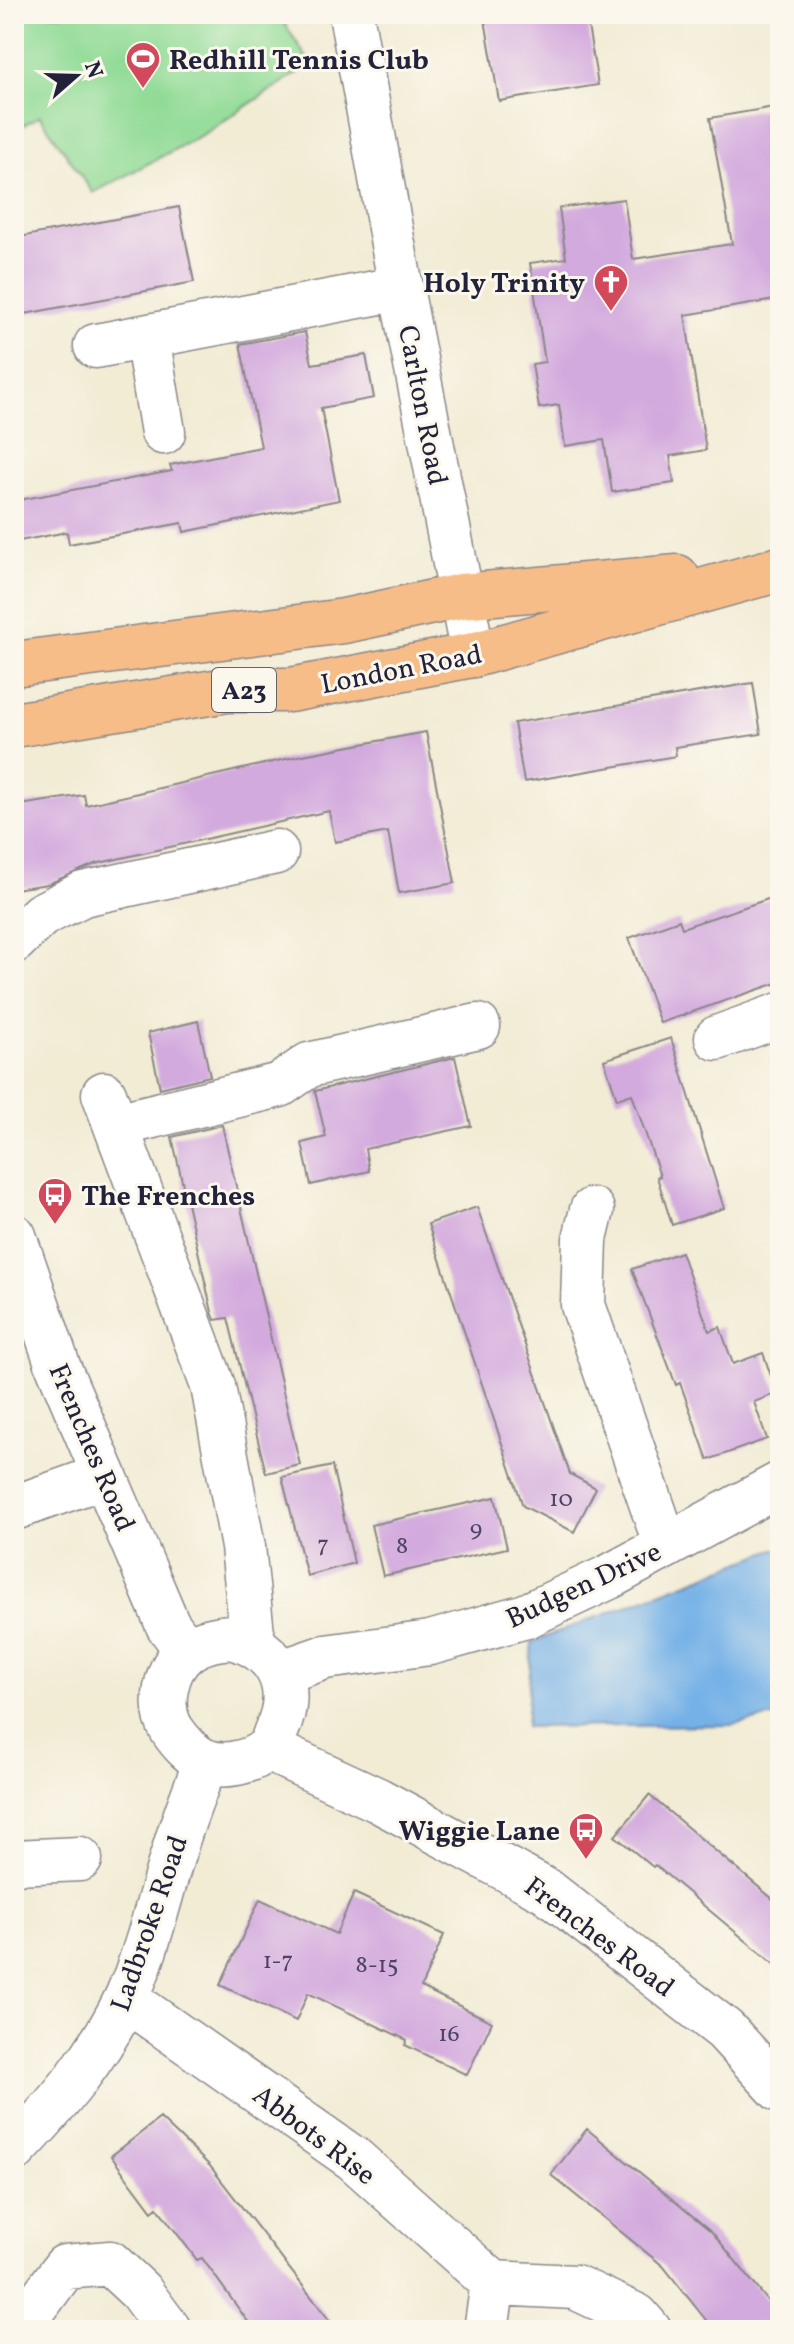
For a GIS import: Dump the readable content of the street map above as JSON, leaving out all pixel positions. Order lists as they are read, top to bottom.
{
  "streets": {
    "main road": ["London Road", "A23"],
    "street": [
      "Carlton Road",
      "Frenches Road",
      "Budgen Drive",
      "Ladbroke Road",
      "Abbots Rise"
    ]
  },
  "crossings": [
    ["Carlton Road", "London Road"],
    ["Frenches Road", "Budgen Drive"],
    ["Frenches Road", "Ladbroke Road"],
    ["Budgen Drive", "Ladbroke Road"],
    ["Ladbroke Road", "Abbots Rise"]
  ],
  "places": {
    "sports": ["Redhill Tennis Club"],
    "church": ["Holy Trinity"],
    "bus stop": ["The Frenches", "Wiggie Lane"]
  },
  "house_numbers": [
    "10",
    "9",
    "7",
    "8",
    "1-7",
    "8-15",
    "16"
  ],
  "north": "right"
}
